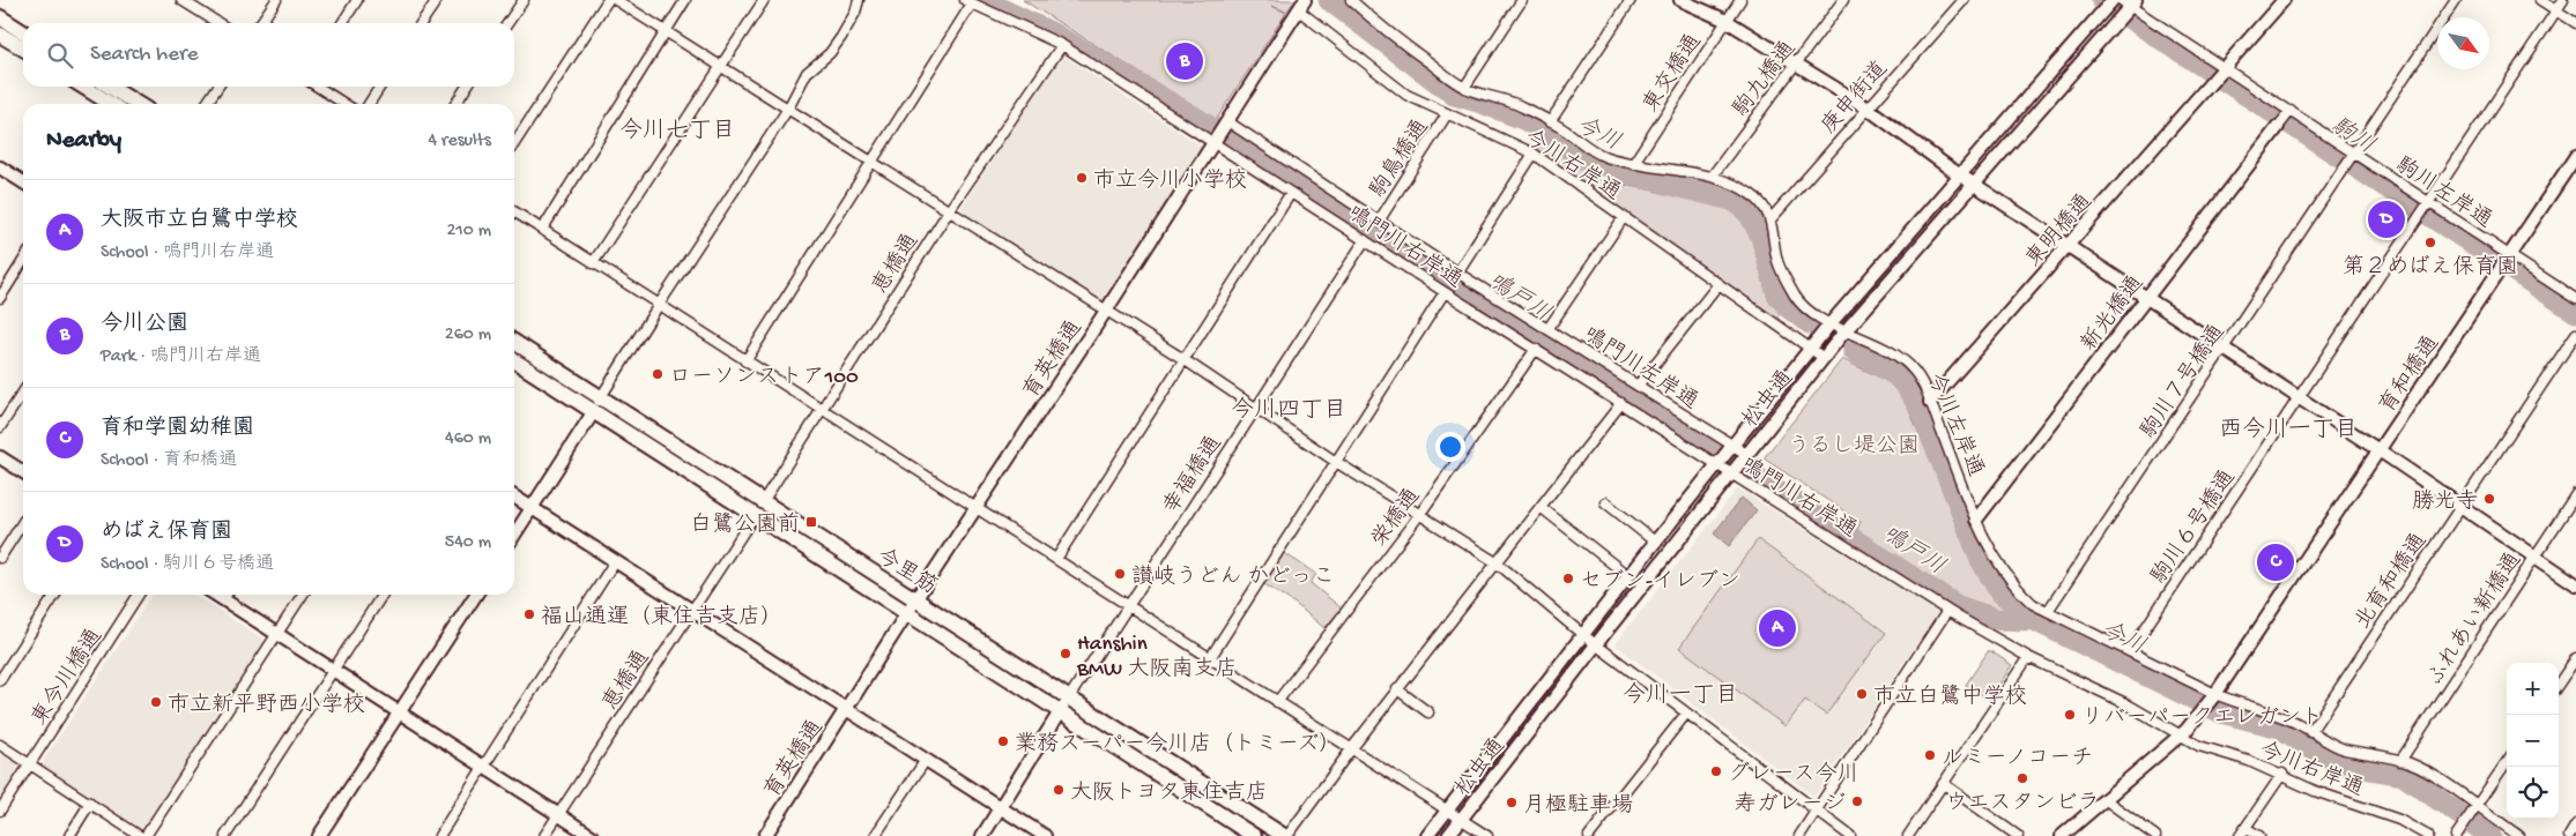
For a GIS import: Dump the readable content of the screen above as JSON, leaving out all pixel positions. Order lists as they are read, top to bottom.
{
  "streets": {
    "main road": ["今里筋"],
    "street": [
      "東交橋通",
      "駒九橋通",
      "庚申街道",
      "駒鳥橋通",
      "今川右岸通",
      "駒川左岸通",
      "東明橋通",
      "鳴門川右岸通",
      "恵橋通",
      "新光橋通",
      "育英橋通",
      "鳴門川左岸通",
      "育和橋通",
      "駒川７号橋通",
      "松虫通",
      "今川左岸通",
      "幸福橋通",
      "栄橋通",
      "駒川６号橋通",
      "北育和橋通",
      "ふれあい新橋通",
      "東今川橋通"
    ]
  },
  "crossings": [
    ["東交橋通", "今川左岸通"],
    ["駒九橋通", "今川左岸通"],
    ["庚申街道", "今川左岸通"],
    ["駒鳥橋通", "今川右岸通"],
    ["駒鳥橋通", "鳴門川左岸通"],
    ["今川右岸通", "鳴門川右岸通"],
    ["今川右岸通", "育和橋通"],
    ["今川右岸通", "松虫通"],
    ["駒川左岸通", "東明橋通"],
    ["駒川左岸通", "育和橋通"],
    ["駒川左岸通", "駒川７号橋通"],
    ["駒川左岸通", "松虫通"],
    ["駒川左岸通", "駒川６号橋通"],
    ["東明橋通", "今川左岸通"],
    ["鳴門川右岸通", "恵橋通"],
    ["鳴門川右岸通", "育英橋通"],
    ["鳴門川右岸通", "松虫通"],
    ["鳴門川右岸通", "幸福橋通"],
    ["鳴門川右岸通", "栄橋通"],
    ["恵橋通", "今里筋"],
    ["新光橋通", "今川左岸通"],
    ["育英橋通", "鳴門川左岸通"],
    ["育英橋通", "今里筋"],
    ["鳴門川左岸通", "松虫通"],
    ["育和橋通", "今川左岸通"],
    ["駒川７号橋通", "今川左岸通"],
    ["松虫通", "今川左岸通"],
    ["今川左岸通", "駒川６号橋通"],
    ["今川左岸通", "北育和橋通"],
    ["今川左岸通", "ふれあい新橋通"],
    ["幸福橋通", "今里筋"]
  ],
  "districts": [
    "今川七丁目",
    "今川四丁目",
    "西今川一丁目",
    "今川一丁目"
  ],
  "water": ["今川", "駒川", "鳴戸川"],
  "parks": ["うるし堤公園"],
  "places": {
    "other": [
      "市立今川小学校",
      "第２めばえ保育園",
      "ローソンストア100",
      "勝光寺",
      "讃岐うどん かどっこ",
      "セブン-イレブン",
      "福山通運（東住吉支店）",
      "Hanshin BMW 大阪南支店",
      "市立白鷺中学校",
      "市立新平野西小学校",
      "リバーパークエレガント",
      "業務スーパー今川店（トミーズ）",
      "ルミーノコーチ",
      "グレース今川",
      "ウエスタンビラ",
      "大阪トヨタ東住吉店",
      "寿ガレージ",
      "月極駐車場"
    ],
    "transit": ["白鷺公園前"]
  },
  "north": "bottom right",
  "page": {
    "search": "Search here",
    "pins": [
      "B",
      "D",
      "C",
      "A"
    ],
    "heading": ["Nearby", "4 results"],
    "list": [
      {
        "mark": "A",
        "name": "大阪市立白鷺中学校",
        "note": "School · 鳴門川右岸通",
        "value": "210 m"
      },
      {
        "mark": "B",
        "name": "今川公園",
        "note": "Park · 鳴門川右岸通",
        "value": "260 m"
      },
      {
        "mark": "C",
        "name": "育和学園幼稚園",
        "note": "School · 育和橋通",
        "value": "460 m"
      },
      {
        "mark": "D",
        "name": "めばえ保育園",
        "note": "School · 駒川６号橋通",
        "value": "540 m"
      }
    ],
    "map_buttons": ["+", "−"]
  }
}
